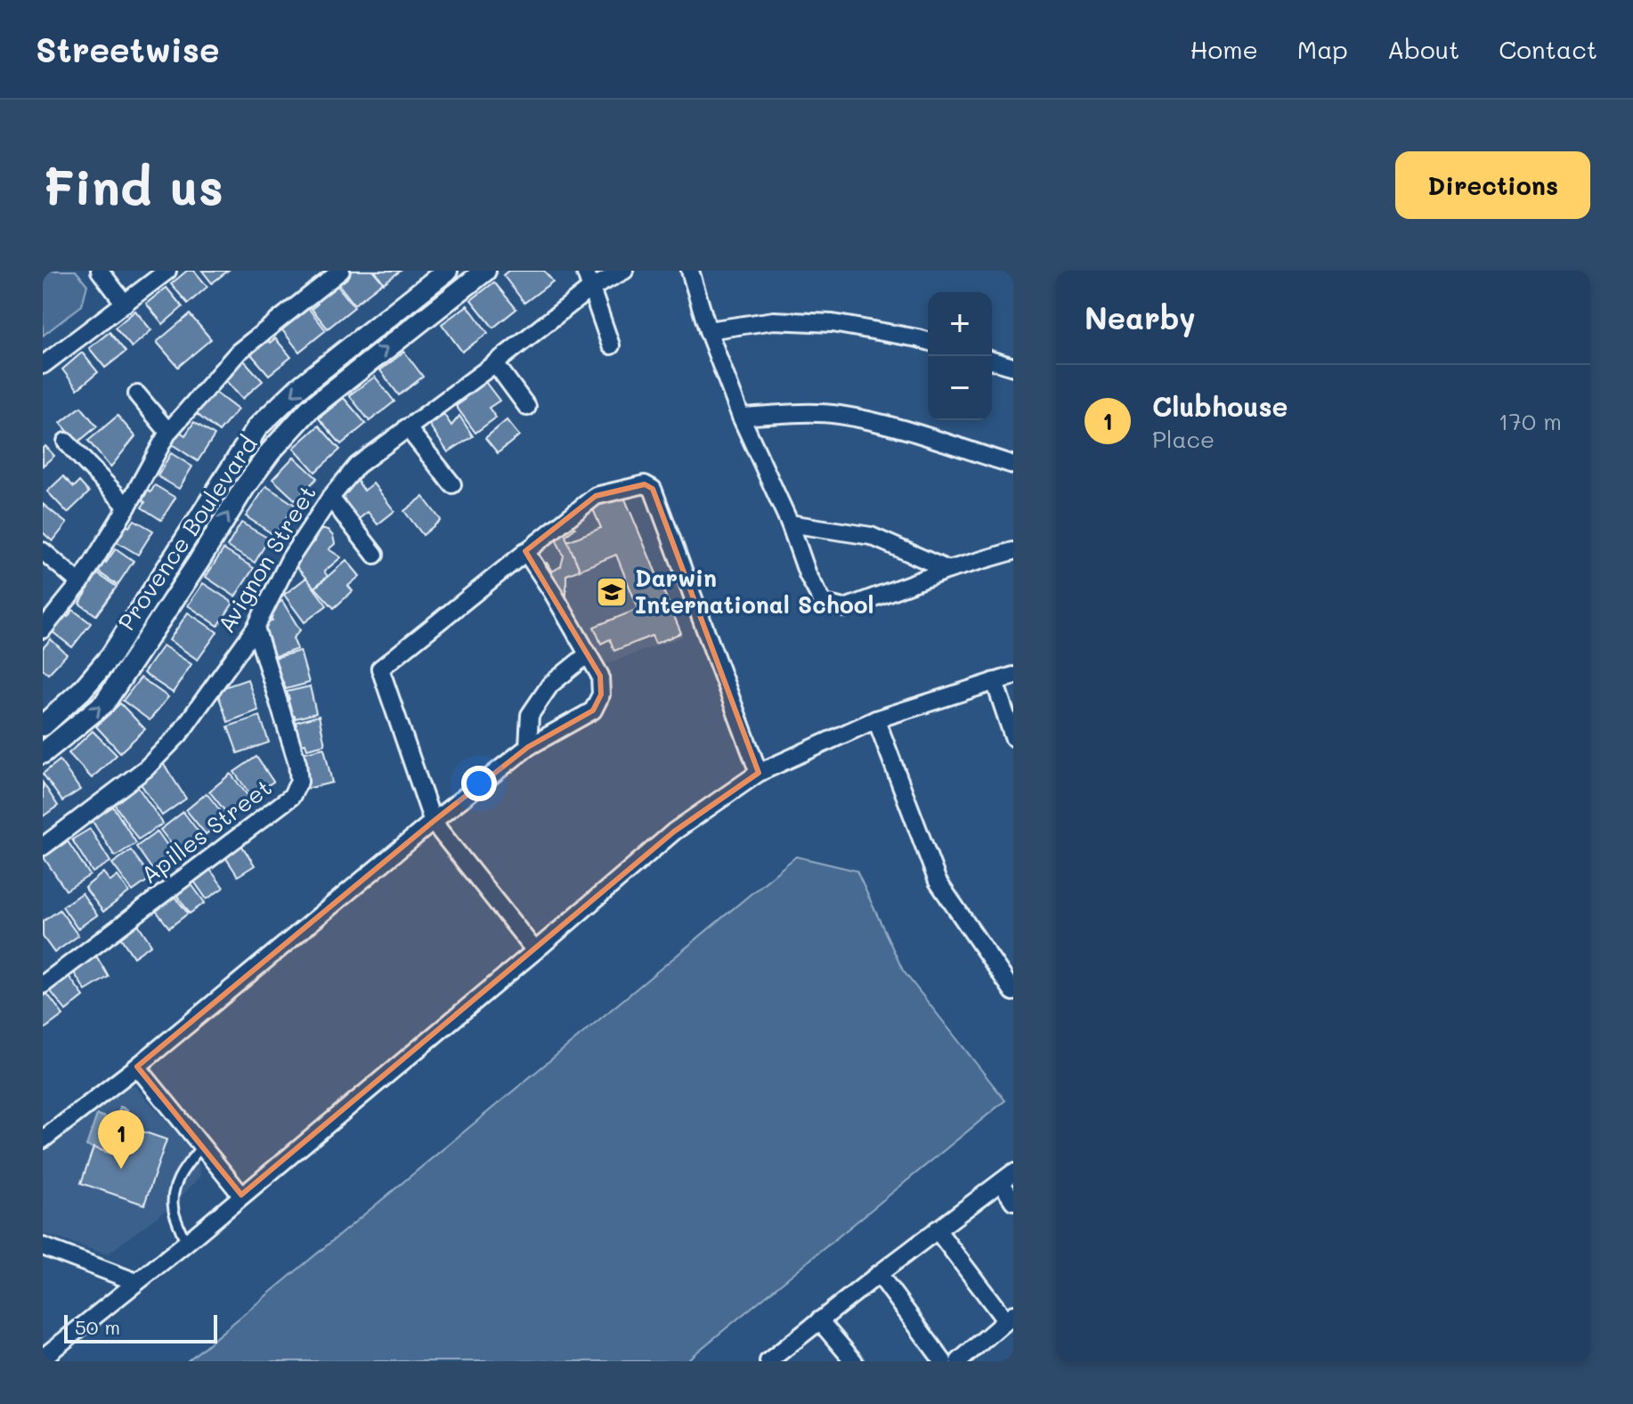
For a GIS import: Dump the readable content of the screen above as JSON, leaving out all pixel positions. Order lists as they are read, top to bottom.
{
  "streets": {
    "street": ["Provence Boulevard", "Avignon Street", "Apilles Street"]
  },
  "crossings": [
    ["Avignon Street", "Apilles Street"]
  ],
  "places": {
    "school or university": ["Darwin International School"]
  },
  "scale_bar": "50 m",
  "page": {
    "header": "Streetwise",
    "nav": [
      "Home",
      "Map",
      "About",
      "Contact"
    ],
    "buttons": "Directions",
    "title": "Find us",
    "heading": "Nearby",
    "map_buttons": ["+", "−"],
    "list": [
      {
        "mark": "1",
        "name": "Clubhouse",
        "note": "Place",
        "value": "170 m"
      }
    ],
    "pins": "1",
    "scale": "50 m"
  }
}
